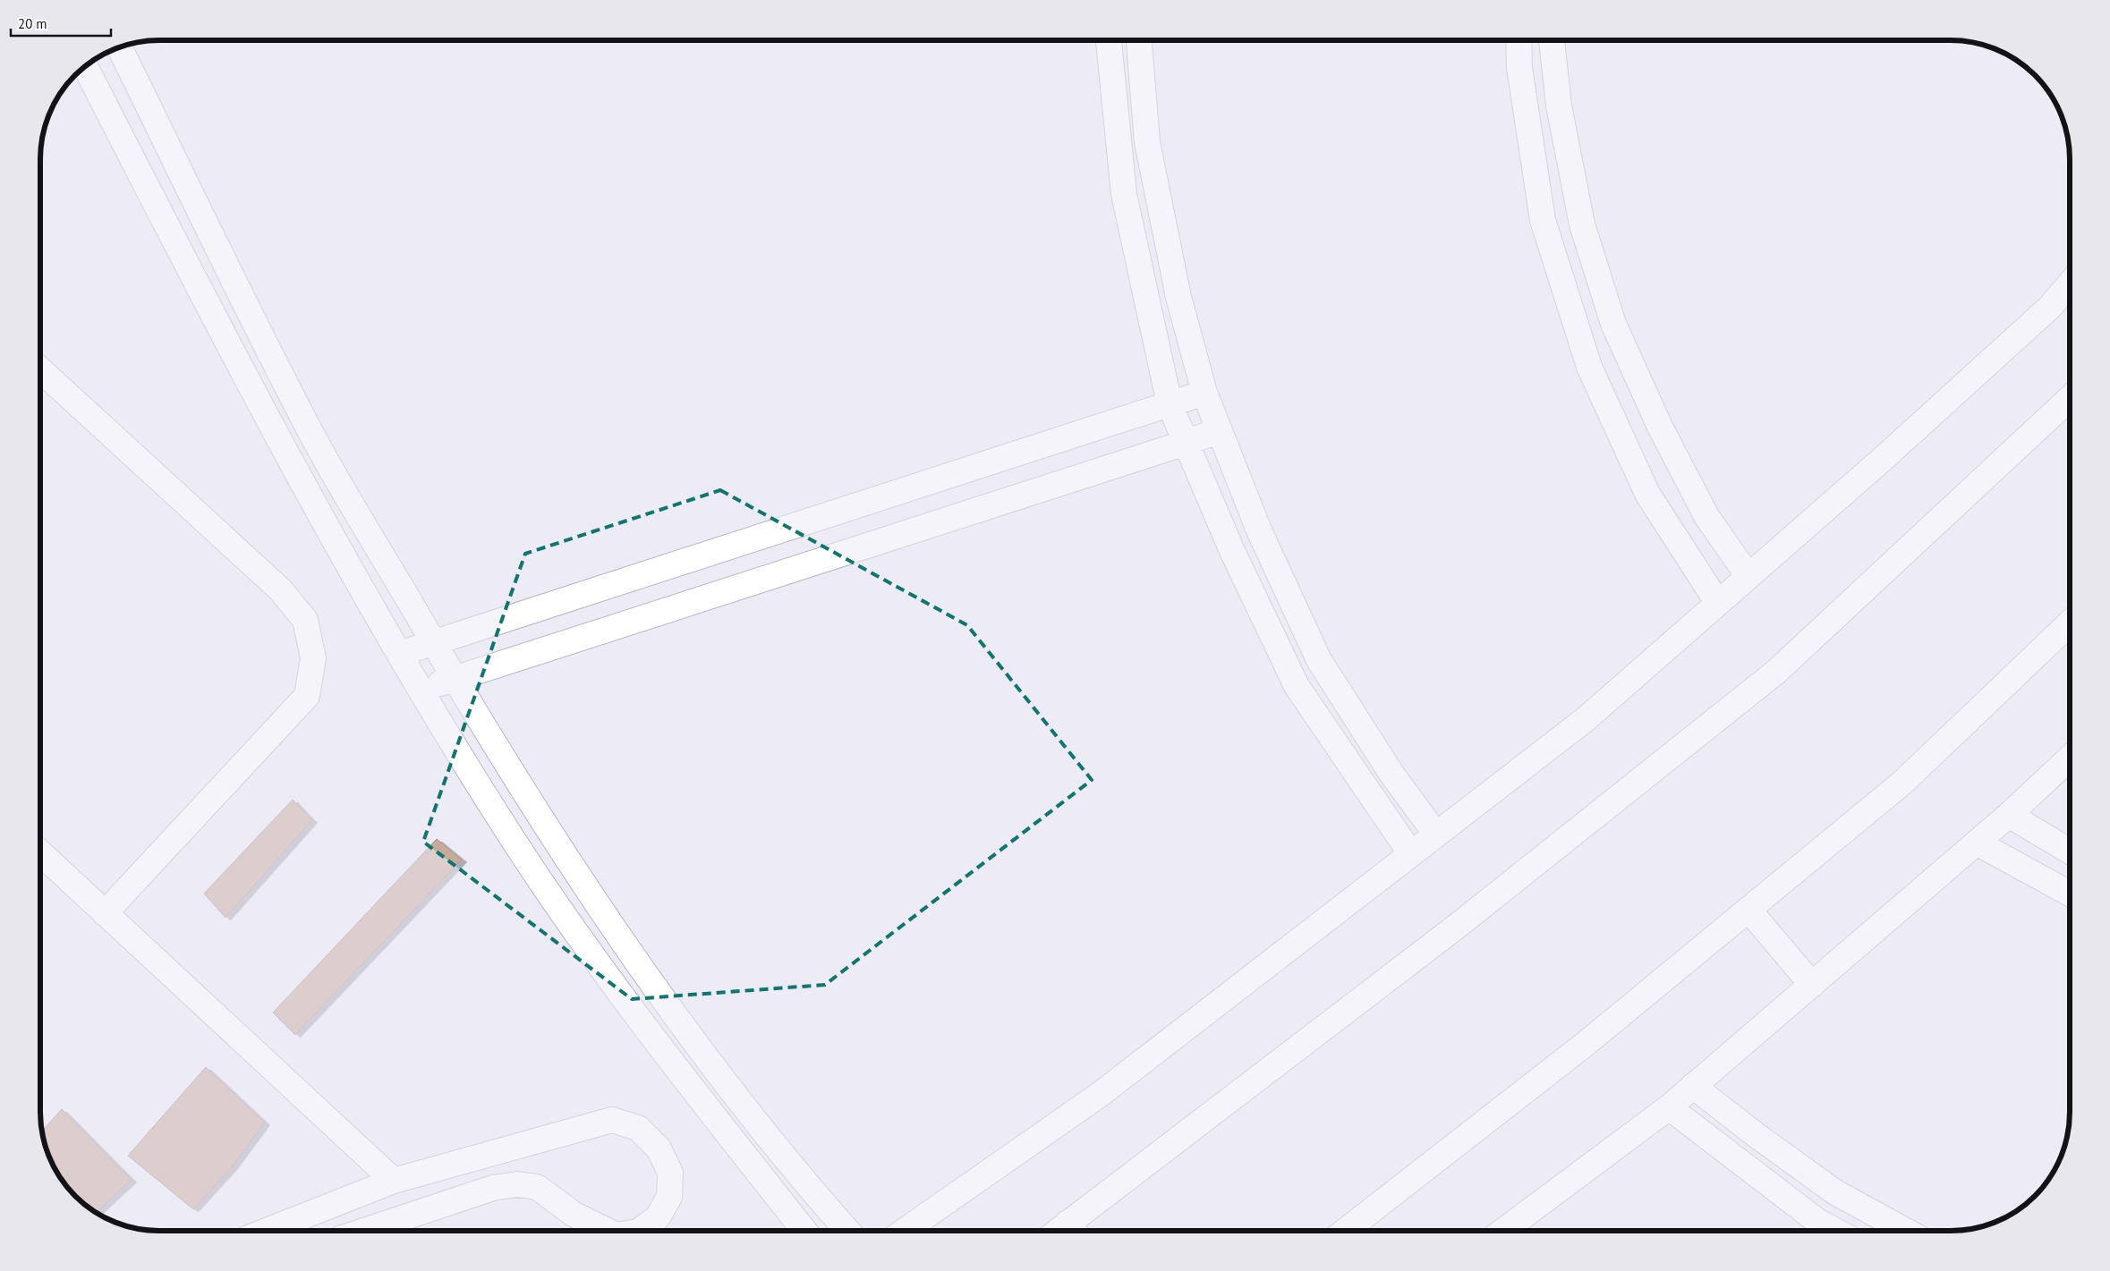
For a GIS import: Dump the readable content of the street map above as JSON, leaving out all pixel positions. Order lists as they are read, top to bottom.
{
  "scale_bar": "20 m"
}
